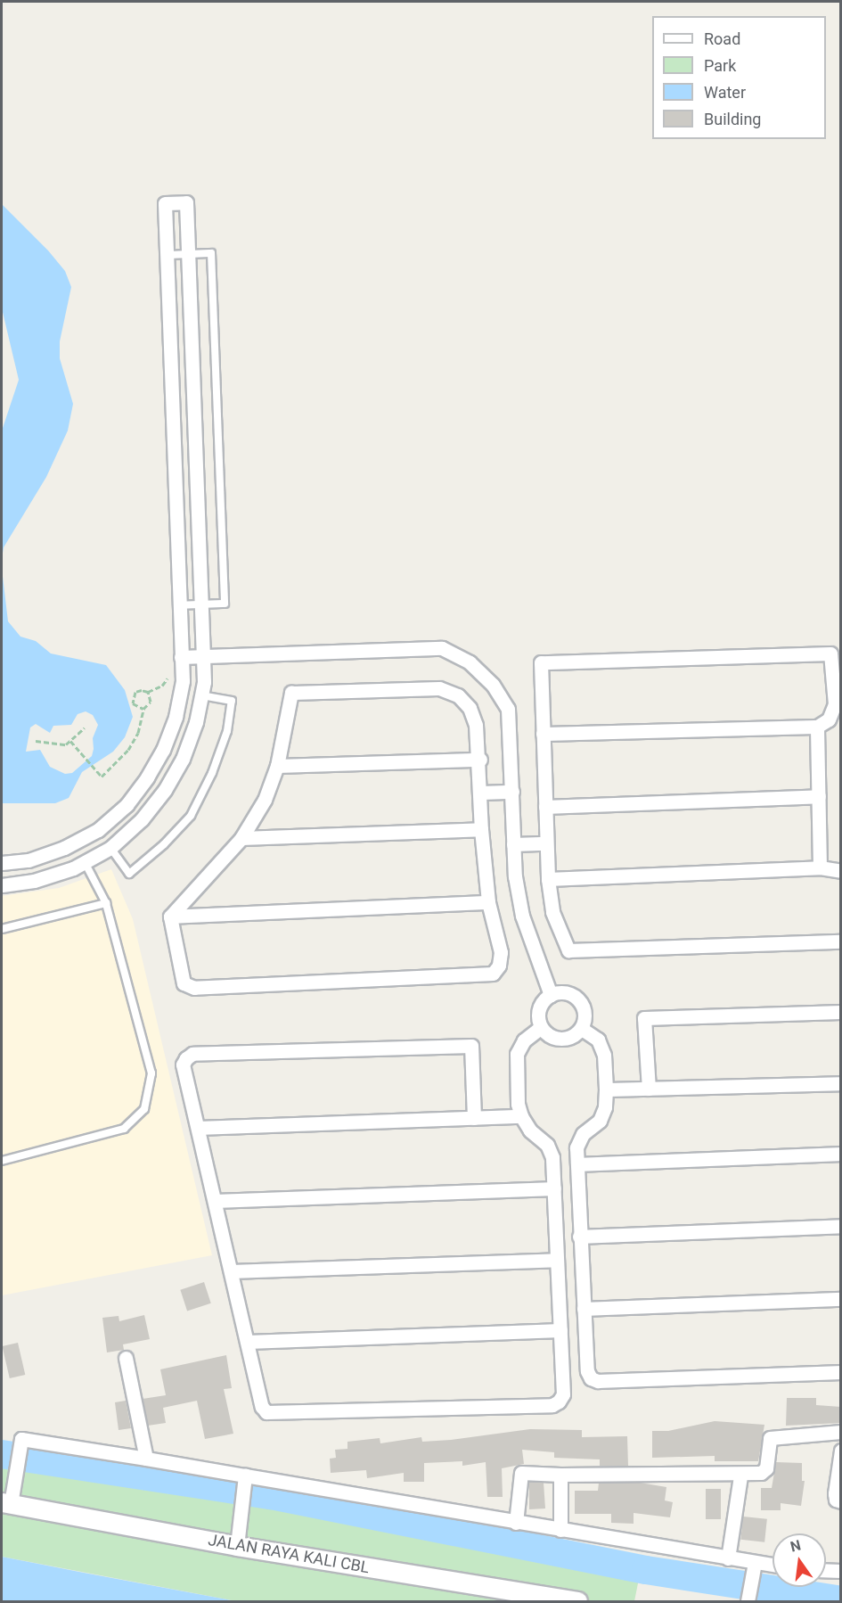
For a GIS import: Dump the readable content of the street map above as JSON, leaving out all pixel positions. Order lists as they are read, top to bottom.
{
  "streets": {
    "main road": ["JALAN RAYA KALI CBL"]
  },
  "legend": [
    "Road",
    "Park",
    "Water",
    "Building"
  ],
  "north": "top"
}
